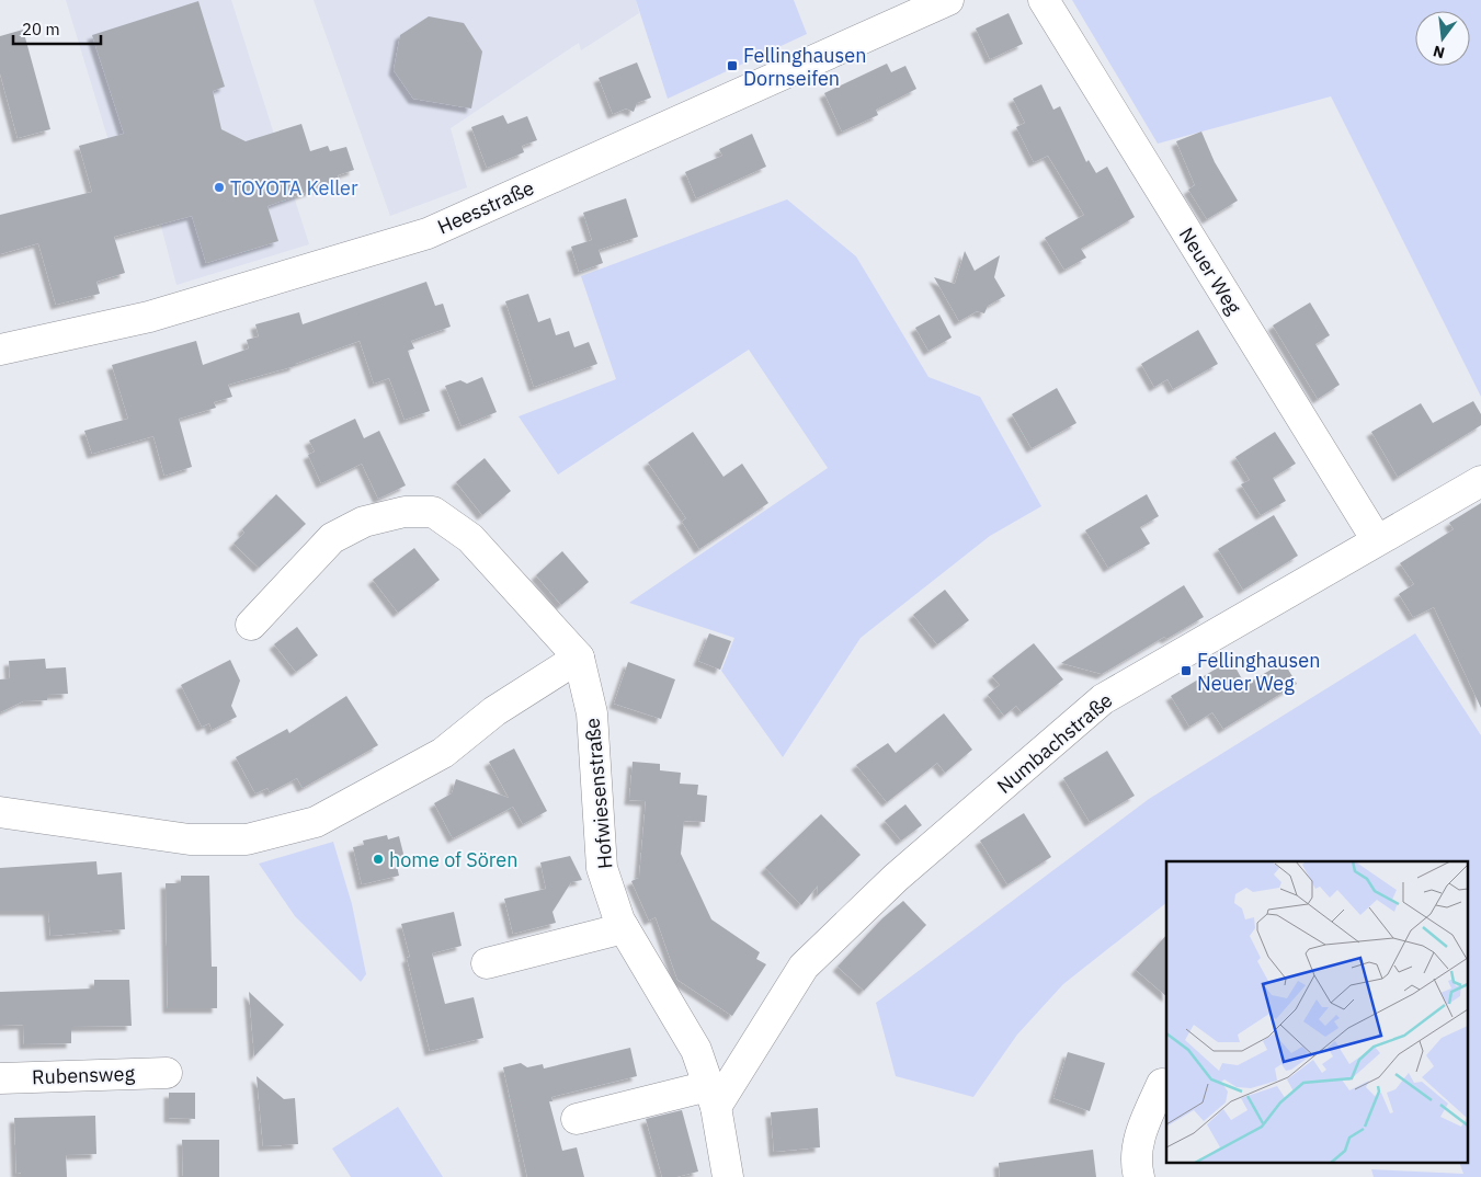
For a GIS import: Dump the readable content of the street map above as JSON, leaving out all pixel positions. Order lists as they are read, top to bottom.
{
  "streets": {
    "street": [
      "Heesstraße",
      "Neuer Weg",
      "Numbachstraße",
      "Hofwiesenstraße",
      "Rubensweg"
    ]
  },
  "crossings": [
    ["Neuer Weg", "Numbachstraße"],
    ["Numbachstraße", "Hofwiesenstraße"]
  ],
  "places": {
    "transit": ["Fellinghausen Dornseifen", "Fellinghausen Neuer Weg"],
    "other": ["TOYOTA Keller", "home of Sören"]
  },
  "scale_bar": "20 m",
  "north": "bottom"
}
